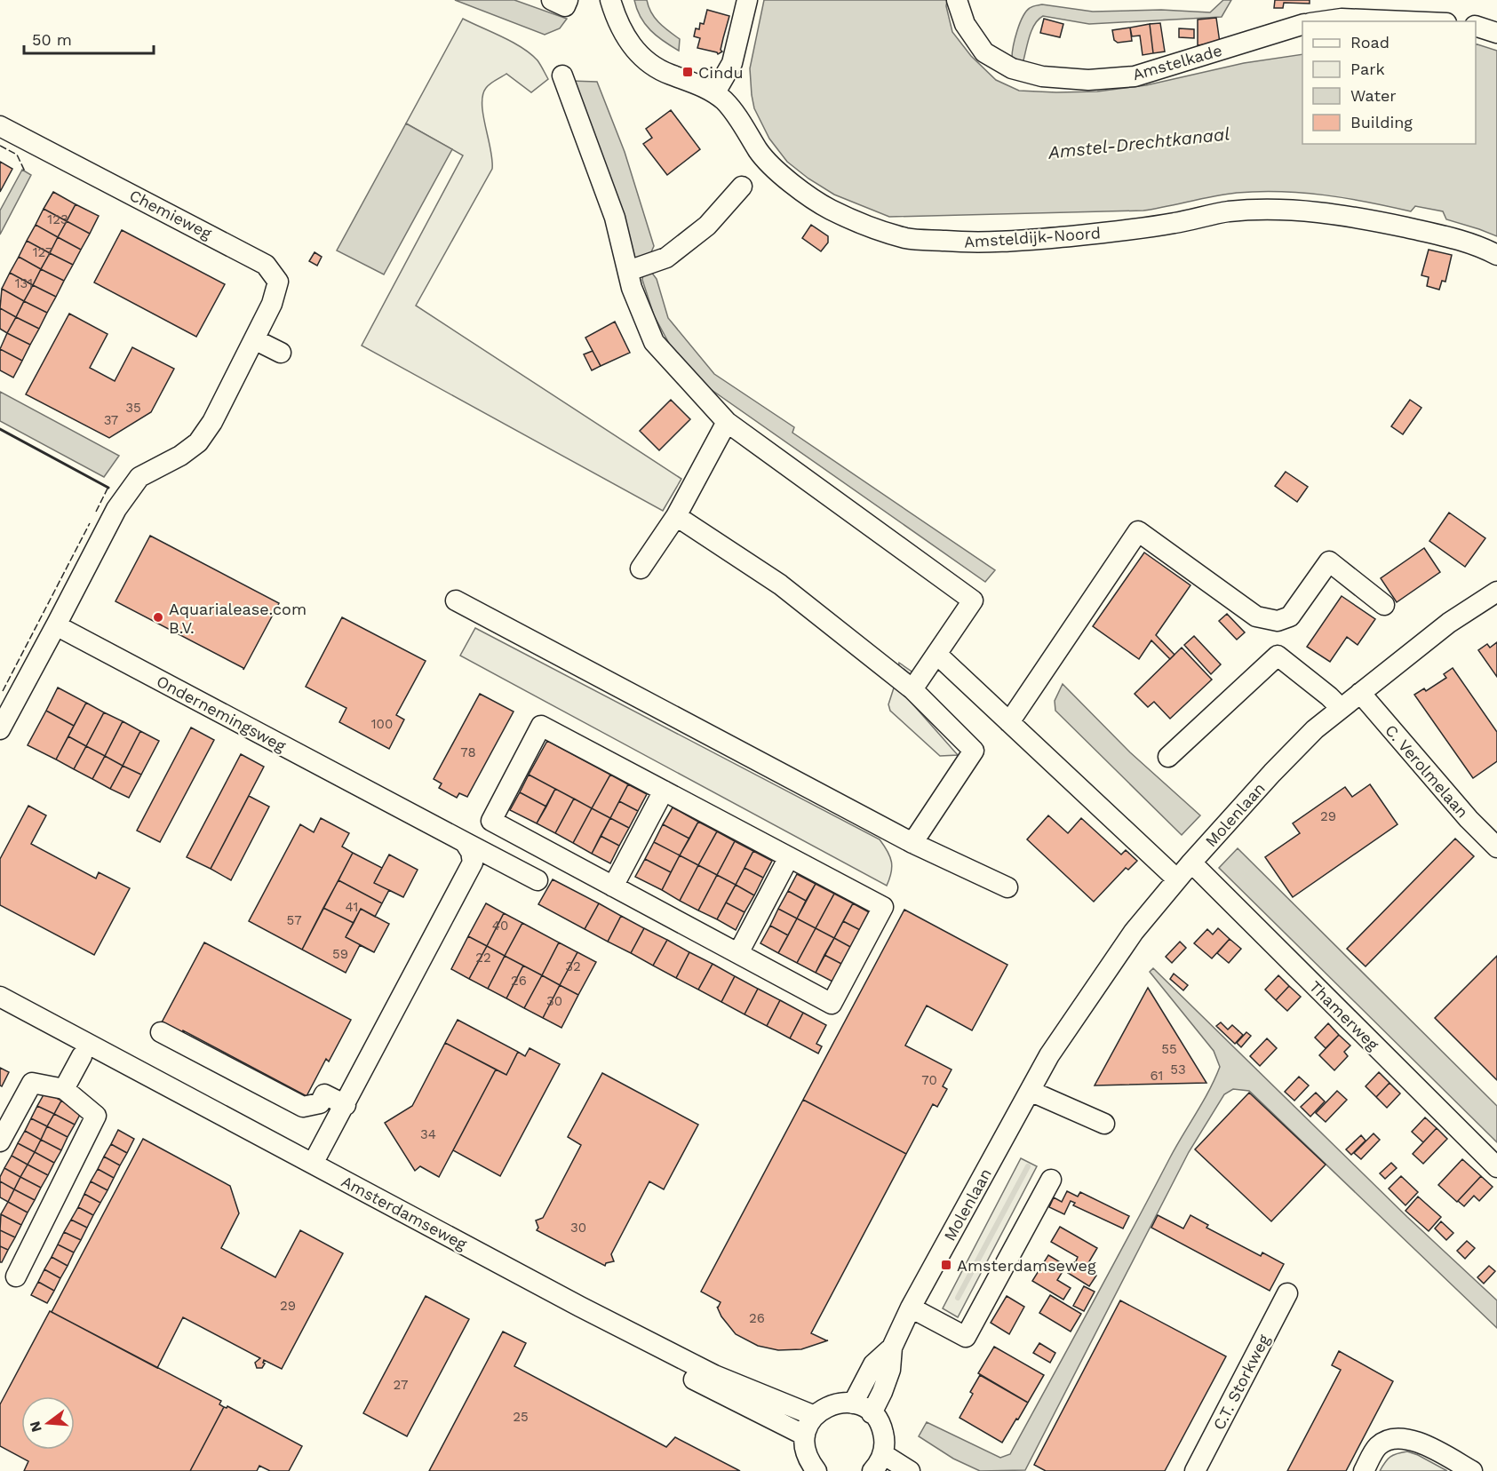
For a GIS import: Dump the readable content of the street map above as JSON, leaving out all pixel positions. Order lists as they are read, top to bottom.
{
  "streets": {
    "street": [
      "Amstelkade",
      "Chemieweg",
      "Amsteldijk-Noord",
      "Ondernemingsweg",
      "C. Verolmelaan",
      "Molenlaan",
      "Thamerweg",
      "Amsterdamseweg",
      "C.T. Storkweg"
    ]
  },
  "crossings": [
    ["Chemieweg", "Ondernemingsweg"],
    ["C. Verolmelaan", "Molenlaan"],
    ["Molenlaan", "Thamerweg"]
  ],
  "water": ["Amstel-Drechtkanaal"],
  "places": {
    "transit": ["Cindu", "Amsterdamseweg"],
    "other": ["Aquarialease.com B.V."]
  },
  "house_numbers": [
    "123",
    "127",
    "131",
    "35",
    "37",
    "100",
    "78",
    "29",
    "41",
    "57",
    "40",
    "59",
    "22",
    "32",
    "26",
    "30",
    "55",
    "53",
    "61",
    "70",
    "34",
    "30",
    "29",
    "26",
    "27",
    "25"
  ],
  "legend": [
    "Road",
    "Park",
    "Water",
    "Building"
  ],
  "scale_bar": "50 m",
  "north": "left"
}
